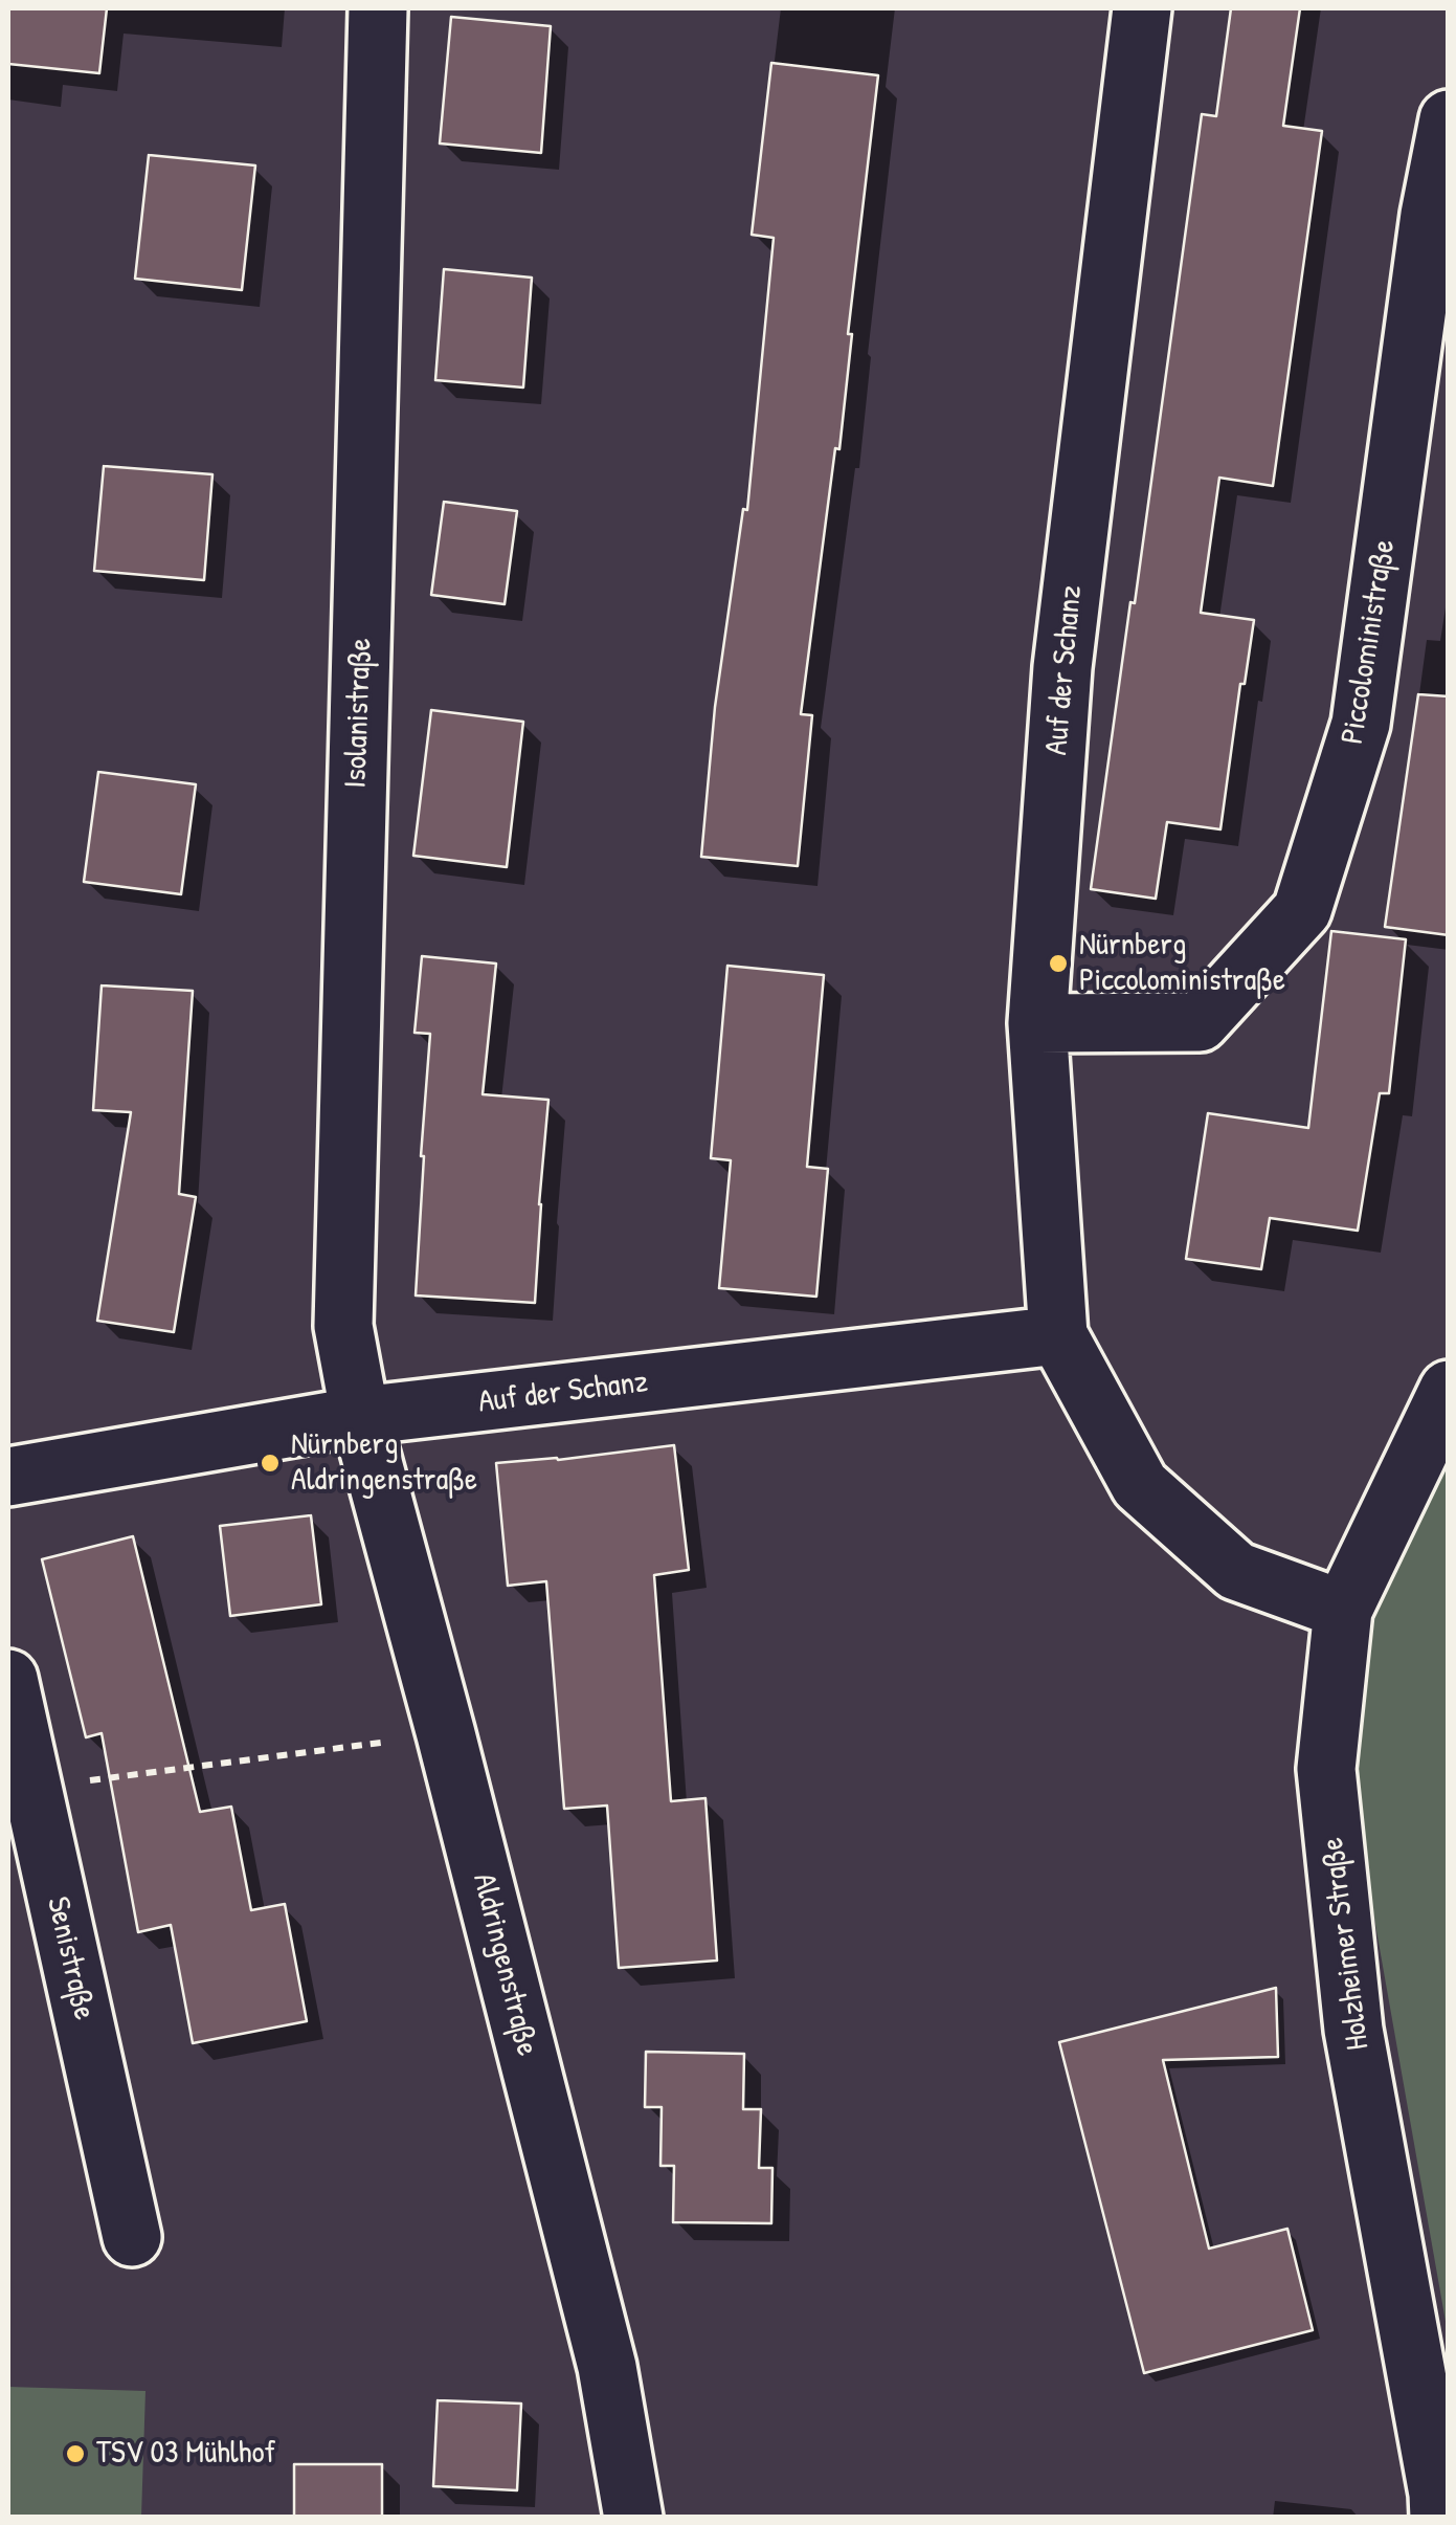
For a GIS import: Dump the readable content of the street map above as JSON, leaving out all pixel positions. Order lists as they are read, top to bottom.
{
  "streets": {
    "street": [
      "Piccoloministraße",
      "Auf der Schanz",
      "Isolanistraße",
      "Holzheimer Straße",
      "Senistraße",
      "Aldringenstraße"
    ]
  },
  "crossings": [
    ["Piccoloministraße", "Auf der Schanz"],
    ["Auf der Schanz", "Isolanistraße"],
    ["Auf der Schanz", "Holzheimer Straße"],
    ["Auf der Schanz", "Aldringenstraße"],
    ["Isolanistraße", "Aldringenstraße"]
  ],
  "places": ["Nürnberg Piccoloministraße", "Nürnberg Aldringenstraße", "TSV 03 Mühlhof"]
}
